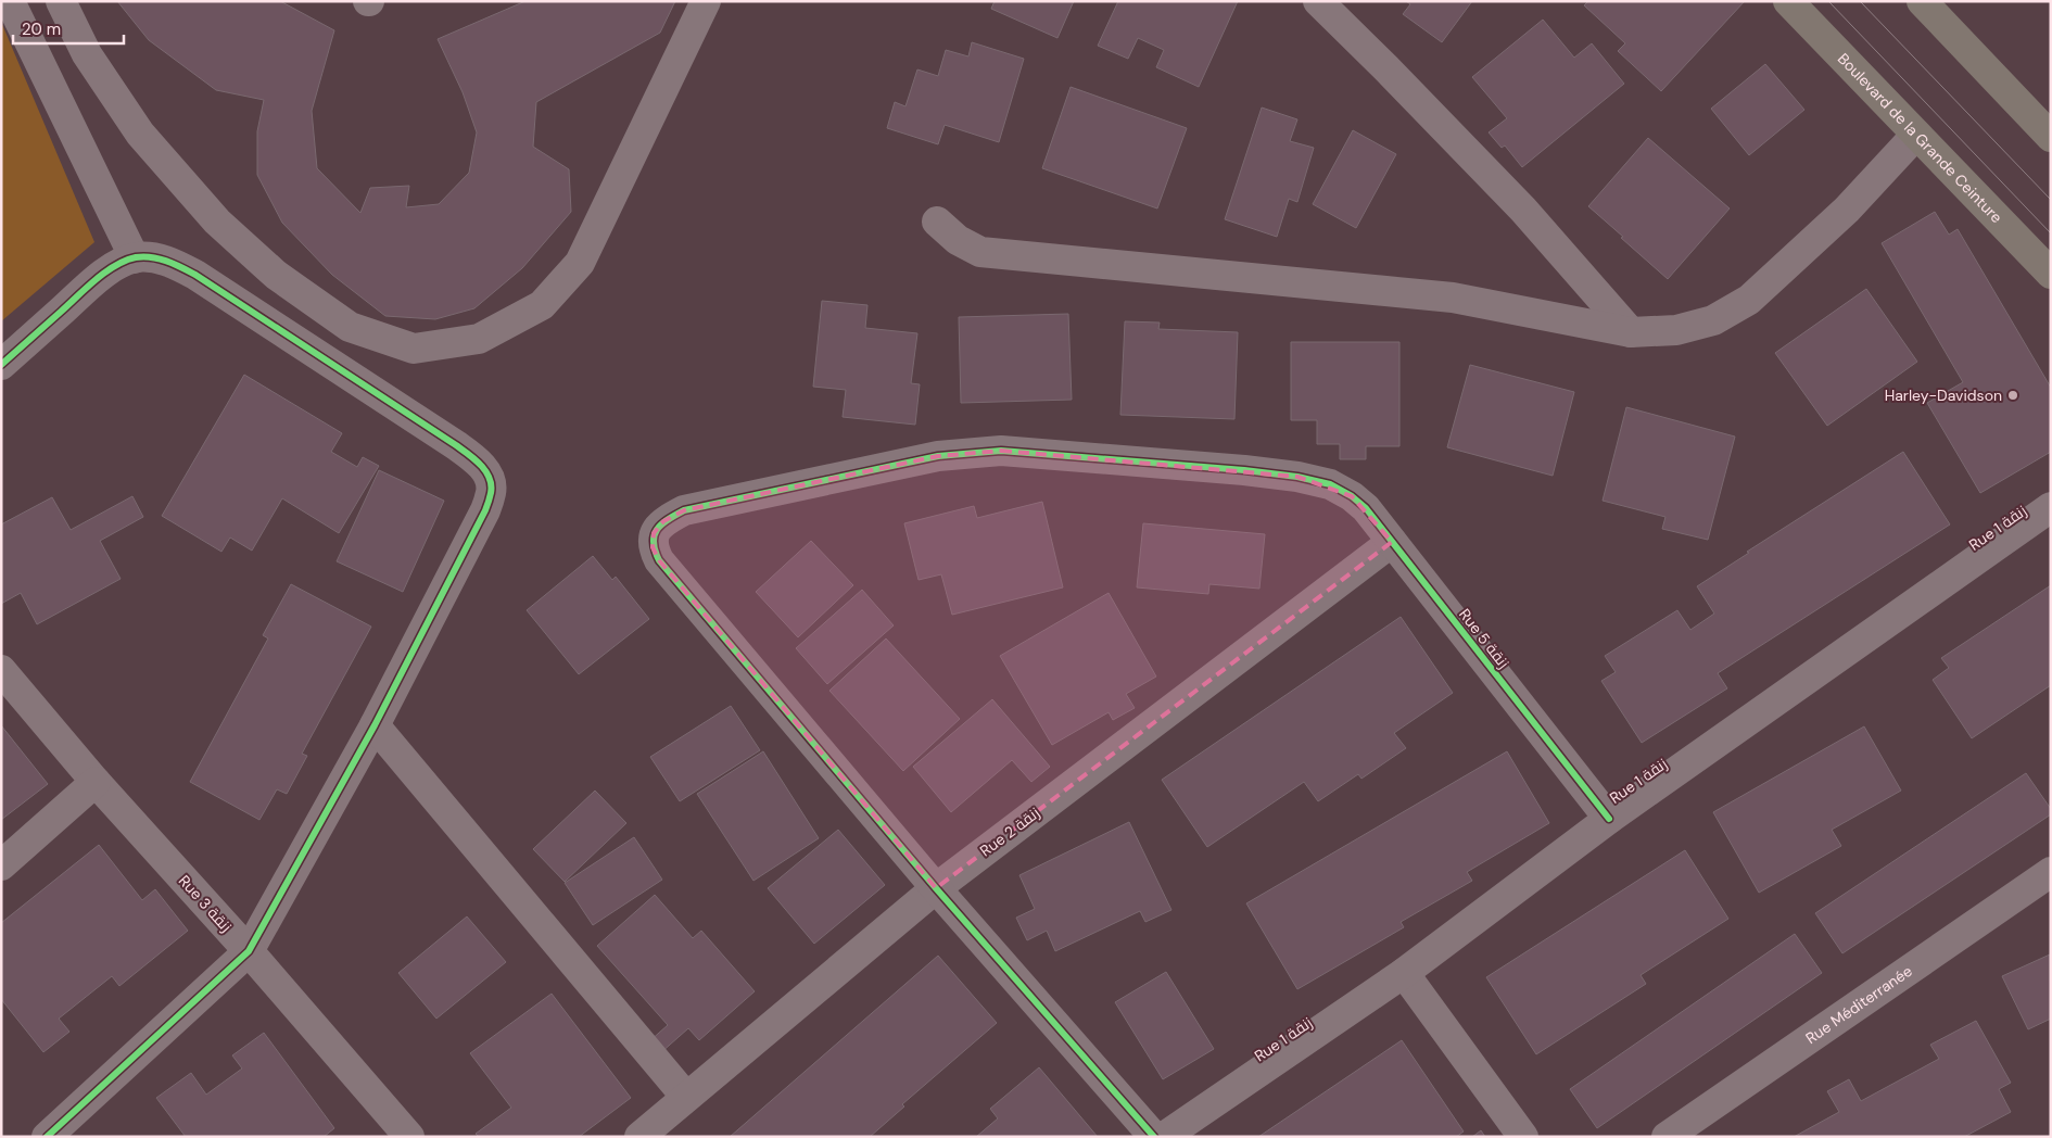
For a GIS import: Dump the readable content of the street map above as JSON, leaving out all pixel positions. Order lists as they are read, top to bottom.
{
  "streets": {
    "main road": ["Boulevard de la Grande Ceinture"],
    "street": [
      "Rue 1 زنقة",
      "Rue 5 زنقة",
      "Rue 2 زنقة",
      "Rue 3 زنقة",
      "Rue Méditerranée"
    ]
  },
  "crossings": [
    ["Rue 1 زنقة", "Rue 5 زنقة"],
    ["Rue 5 زنقة", "Rue 2 زنقة"]
  ],
  "places": ["Harley-Davidson"],
  "scale_bar": "20 m"
}
